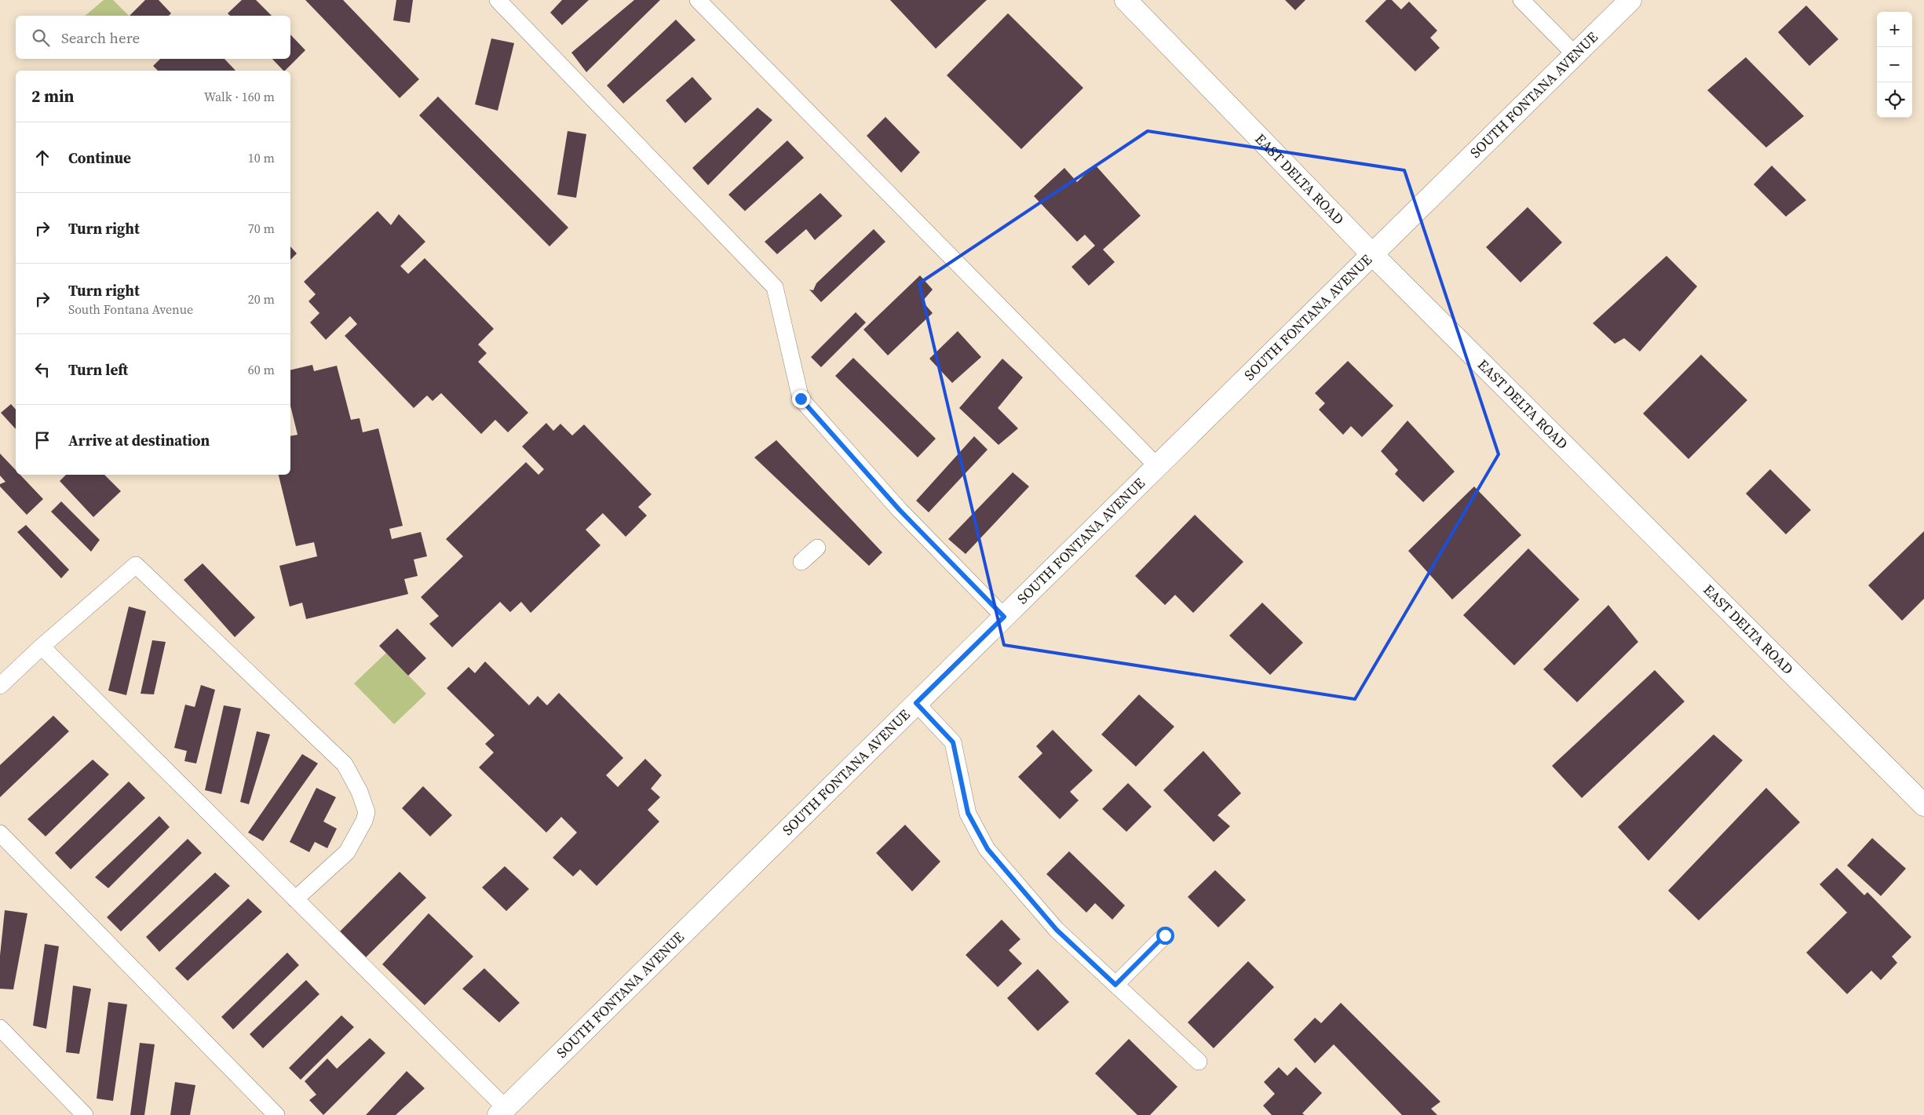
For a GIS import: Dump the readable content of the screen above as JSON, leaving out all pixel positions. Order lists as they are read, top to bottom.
{
  "streets": {
    "street": ["SOUTH FONTANA AVENUE", "EAST DELTA ROAD"]
  },
  "crossings": [
    ["SOUTH FONTANA AVENUE", "EAST DELTA ROAD"]
  ],
  "page": {
    "map_buttons": ["+", "−"],
    "search": "Search here",
    "heading": ["2 min", "Walk · 160 m"],
    "list": [
      ["Continue", "10 m"],
      ["Turn right", "70 m"],
      ["Turn right", "South Fontana Avenue", "20 m"],
      ["Turn left", "60 m"],
      "Arrive at destination"
    ]
  }
}
